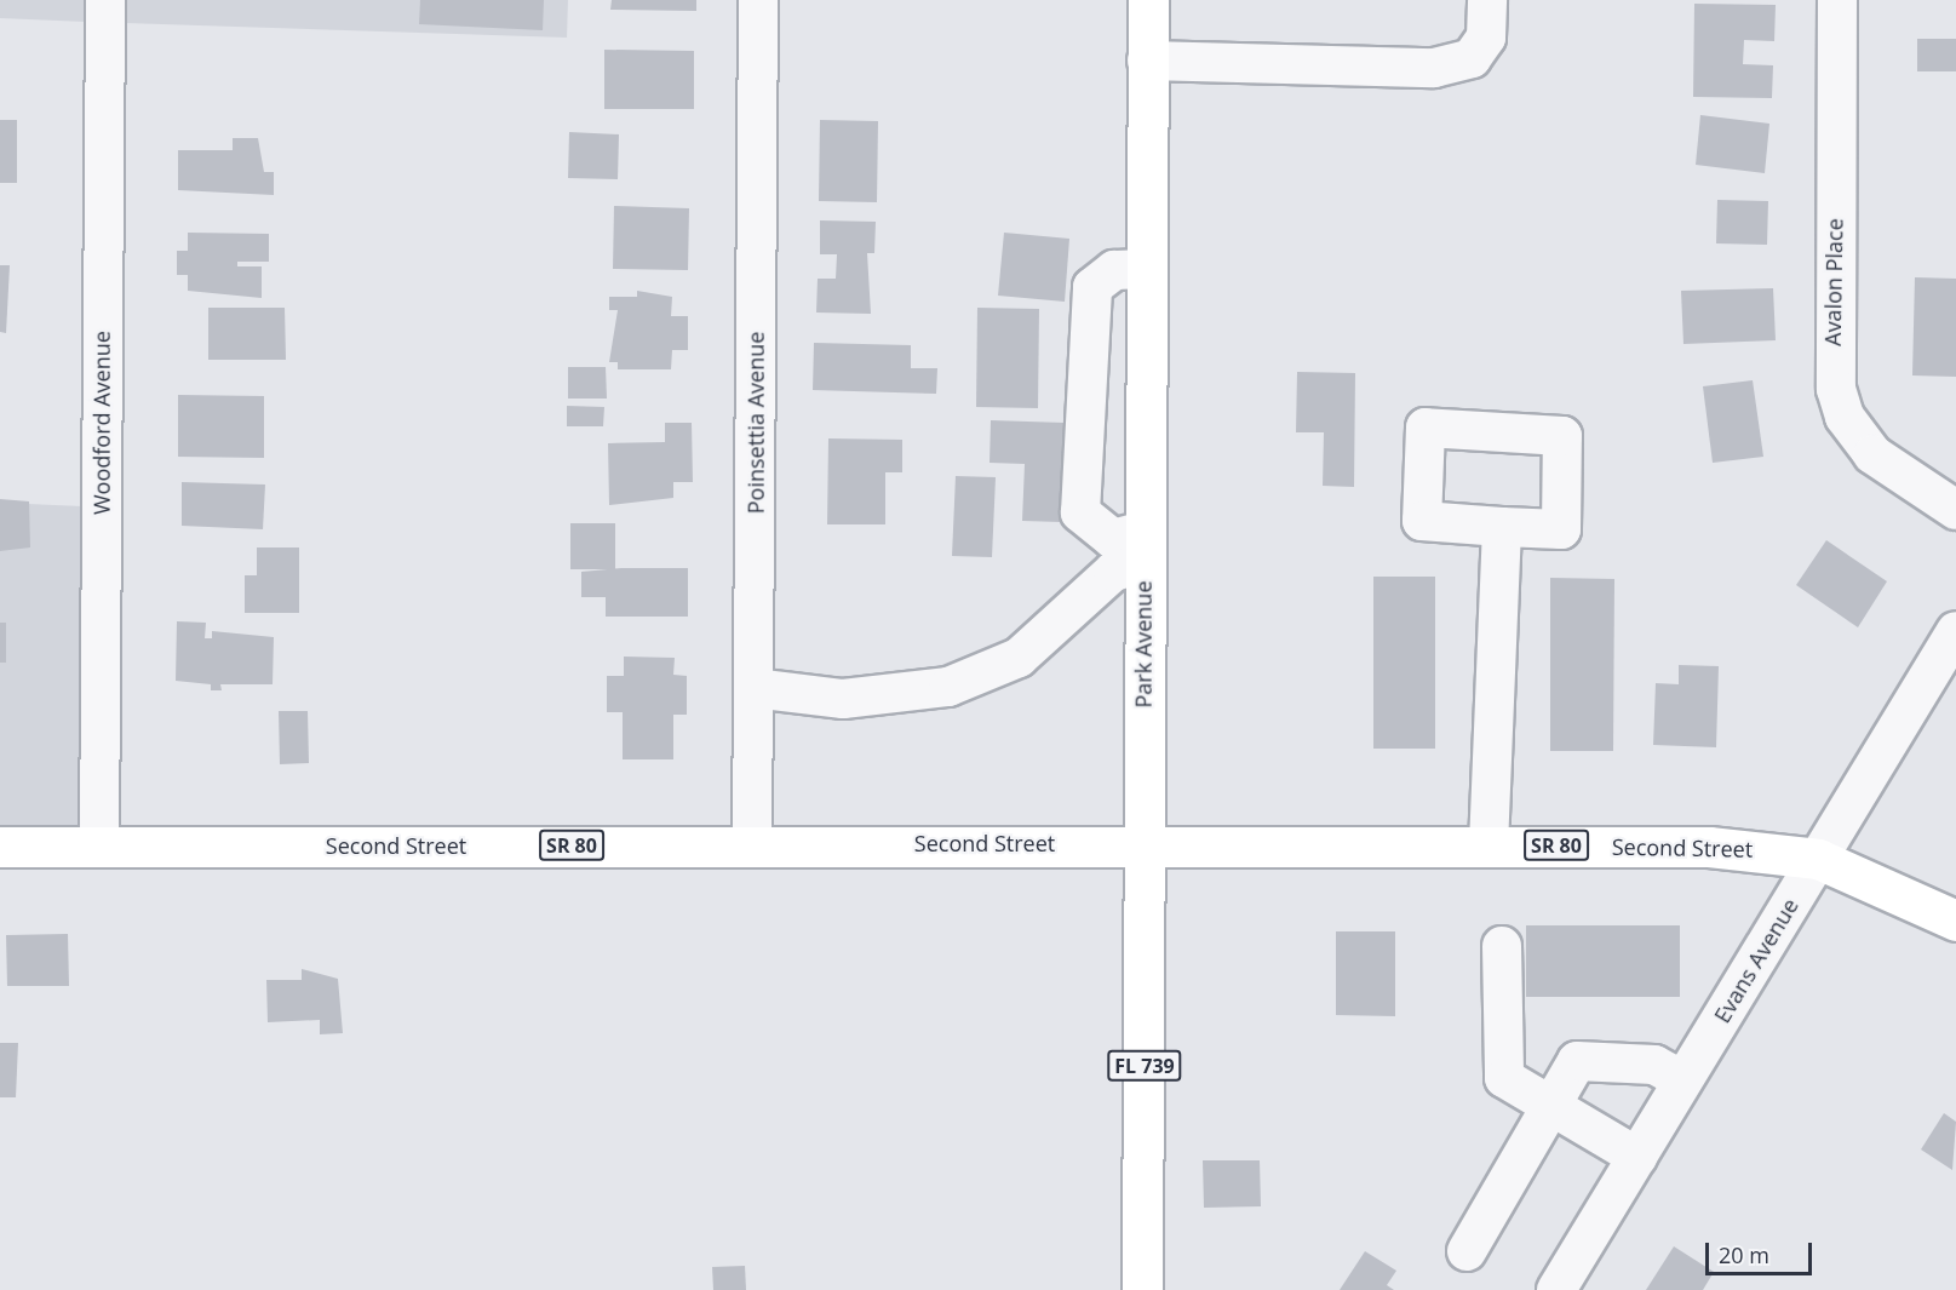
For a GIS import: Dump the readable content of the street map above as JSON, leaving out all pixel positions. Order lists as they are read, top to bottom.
{
  "streets": {
    "main road": [
      "Park Avenue",
      "Second Street",
      "SR 80",
      "FL 739"
    ],
    "street": [
      "Avalon Place",
      "Woodford Avenue",
      "Poinsettia Avenue",
      "Evans Avenue"
    ]
  },
  "crossings": [
    ["Woodford Avenue", "Second Street"],
    ["Poinsettia Avenue", "Second Street"],
    ["Park Avenue", "Second Street"],
    ["Second Street", "Evans Avenue"]
  ],
  "scale_bar": "20 m"
}
